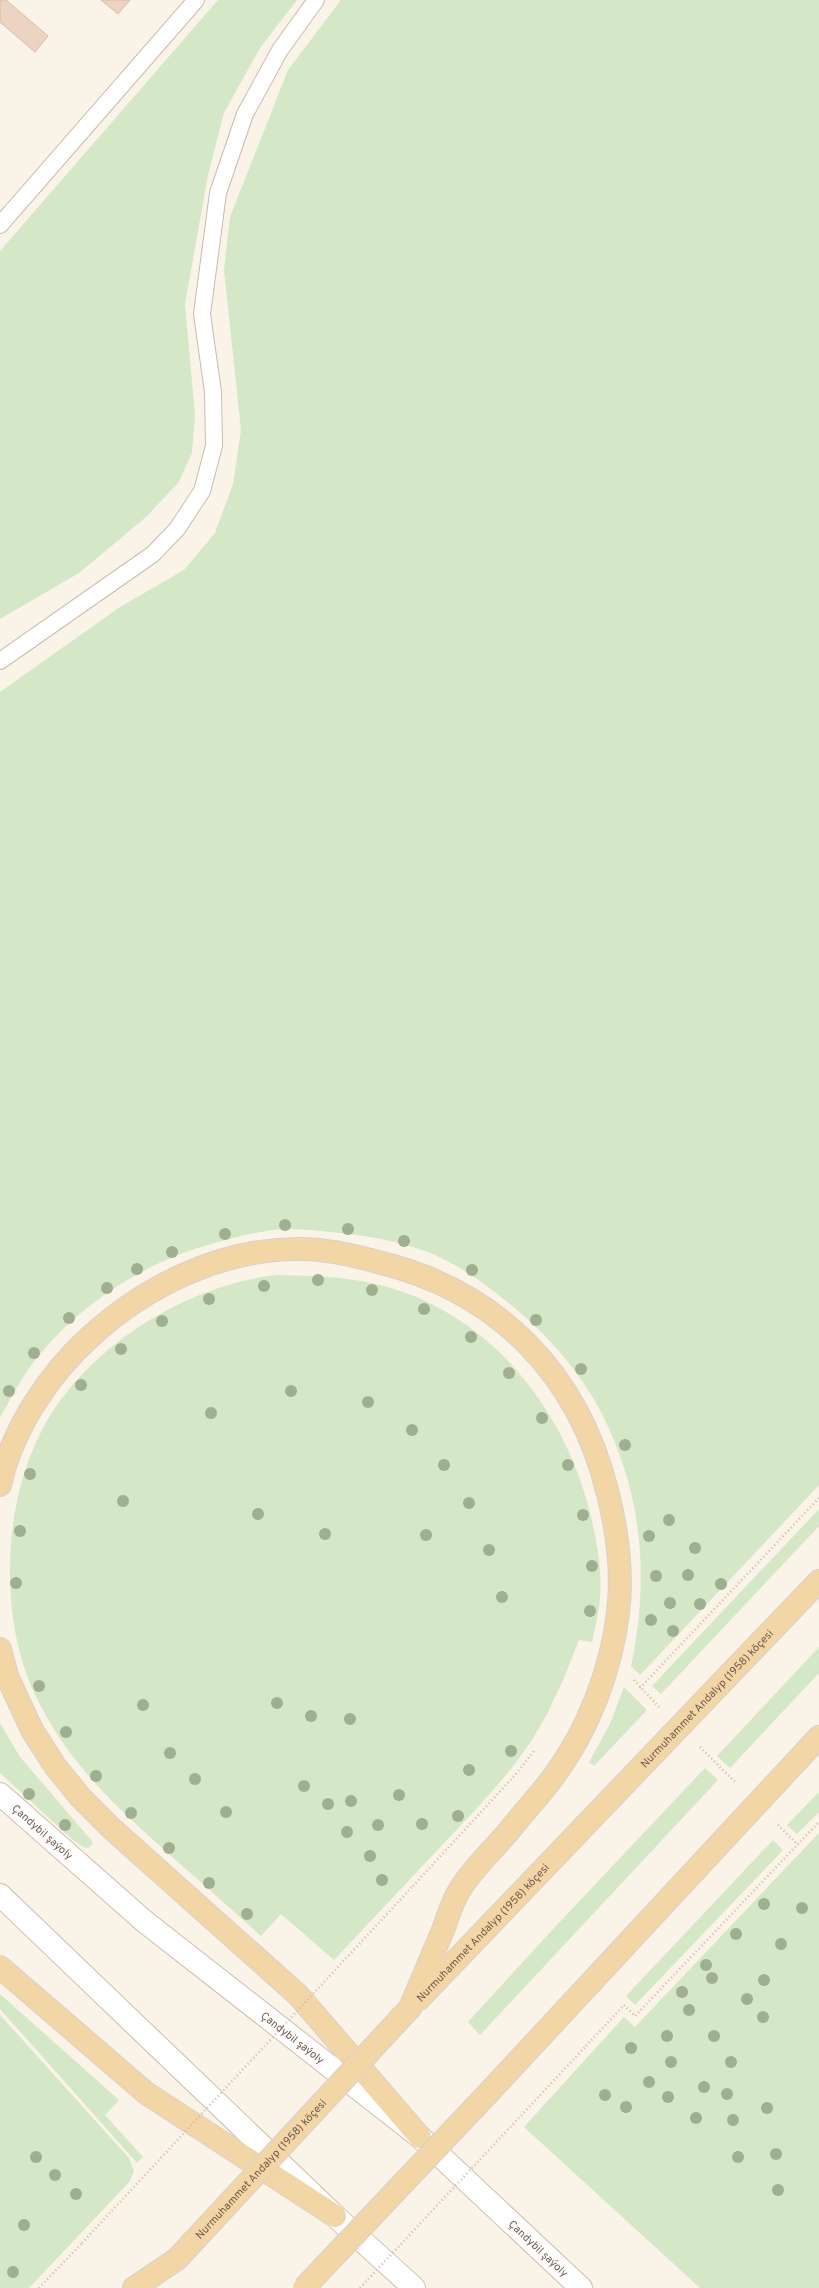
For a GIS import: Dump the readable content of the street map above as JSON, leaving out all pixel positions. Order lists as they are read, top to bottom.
{
  "streets": {
    "main road": ["Nurmuhammet Andalyp (1958) köçesi", "Çandybil şaýoly"]
  }
}
